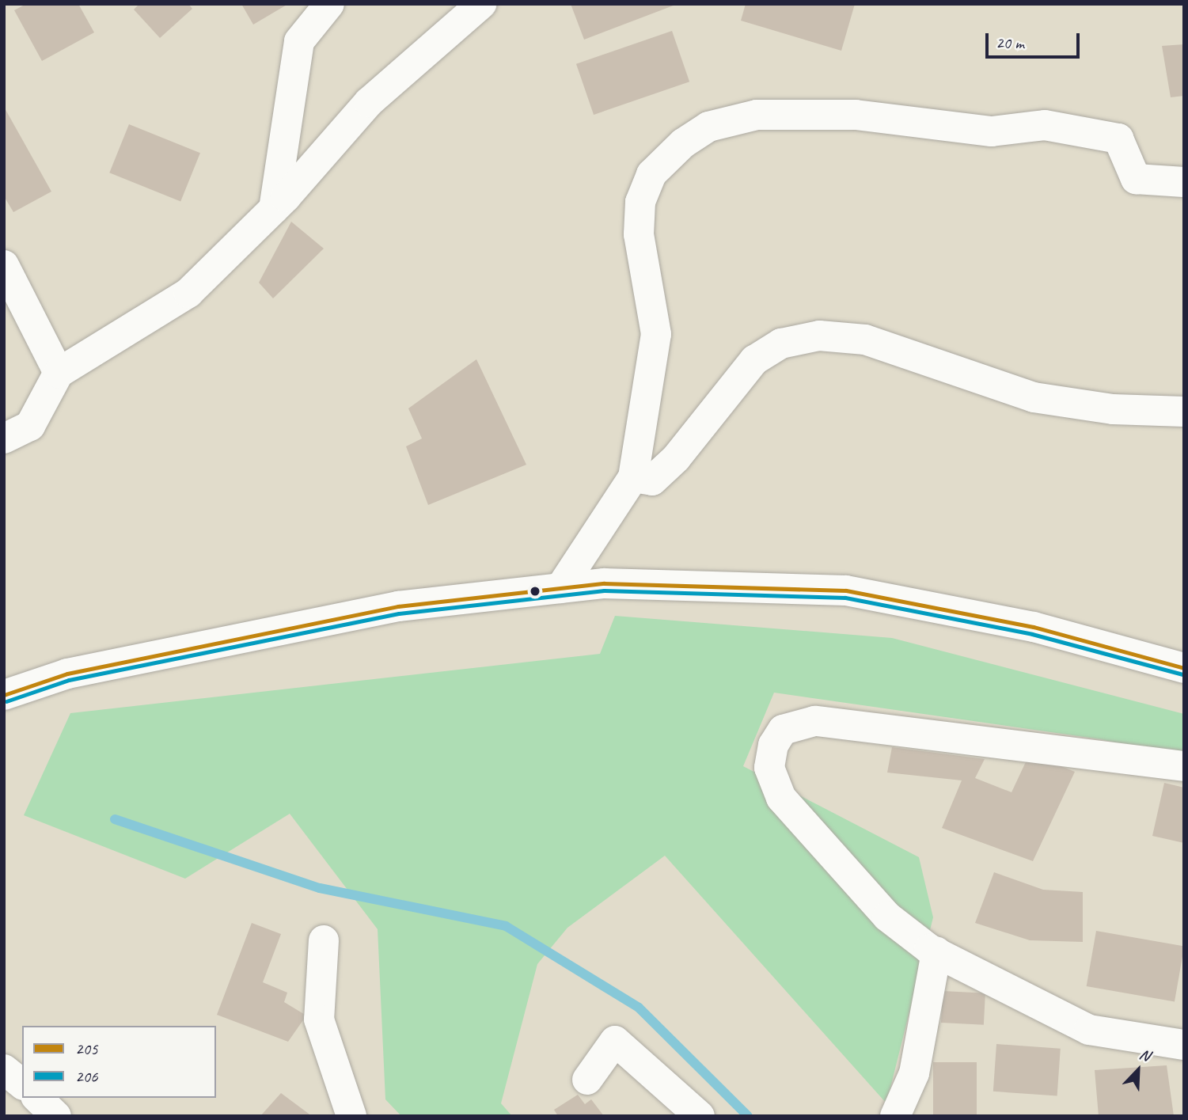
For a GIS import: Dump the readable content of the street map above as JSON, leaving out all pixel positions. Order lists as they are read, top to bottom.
{
  "lines": ["transit line 205", "transit line 206"],
  "legend": ["205", "206"],
  "scale_bar": "20 m",
  "north": "top right"
}
